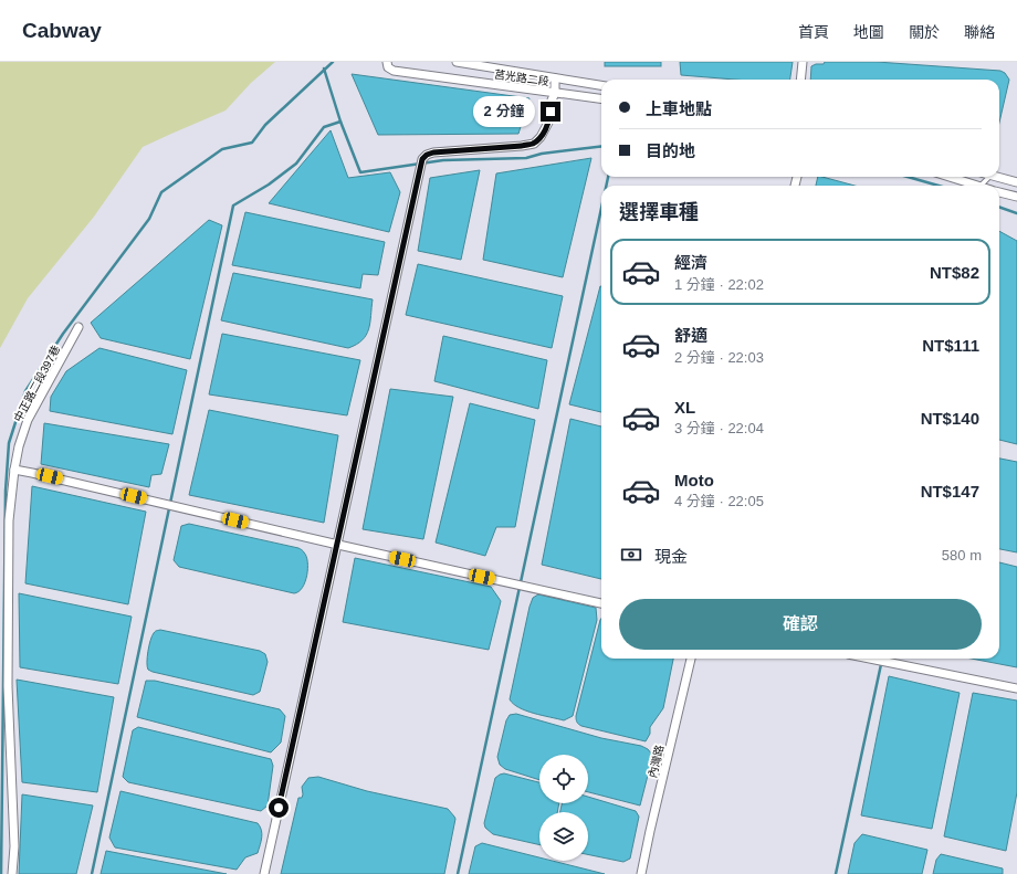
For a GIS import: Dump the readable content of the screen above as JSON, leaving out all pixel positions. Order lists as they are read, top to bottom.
{
  "streets": {
    "street": ["莒光路二段", "中正路二段397巷", "內灣路"]
  },
  "page": {
    "header": "Cabway",
    "nav": [
      "首頁",
      "地圖",
      "關於",
      "聯絡"
    ],
    "banner": ["上車地點", "目的地"],
    "bubble": "2 分鐘",
    "heading": "選擇車種",
    "list": [
      {
        "name": "經濟",
        "note": "1 分鐘 · 22:02",
        "value": "NT$82"
      },
      {
        "name": "舒適",
        "note": "2 分鐘 · 22:03",
        "value": "NT$111"
      },
      {
        "name": "XL",
        "note": "3 分鐘 · 22:04",
        "value": "NT$140"
      },
      {
        "name": "Moto",
        "note": "4 分鐘 · 22:05",
        "value": "NT$147"
      }
    ],
    "pay": ["現金", "580 m"],
    "buttons": "確認"
  }
}
